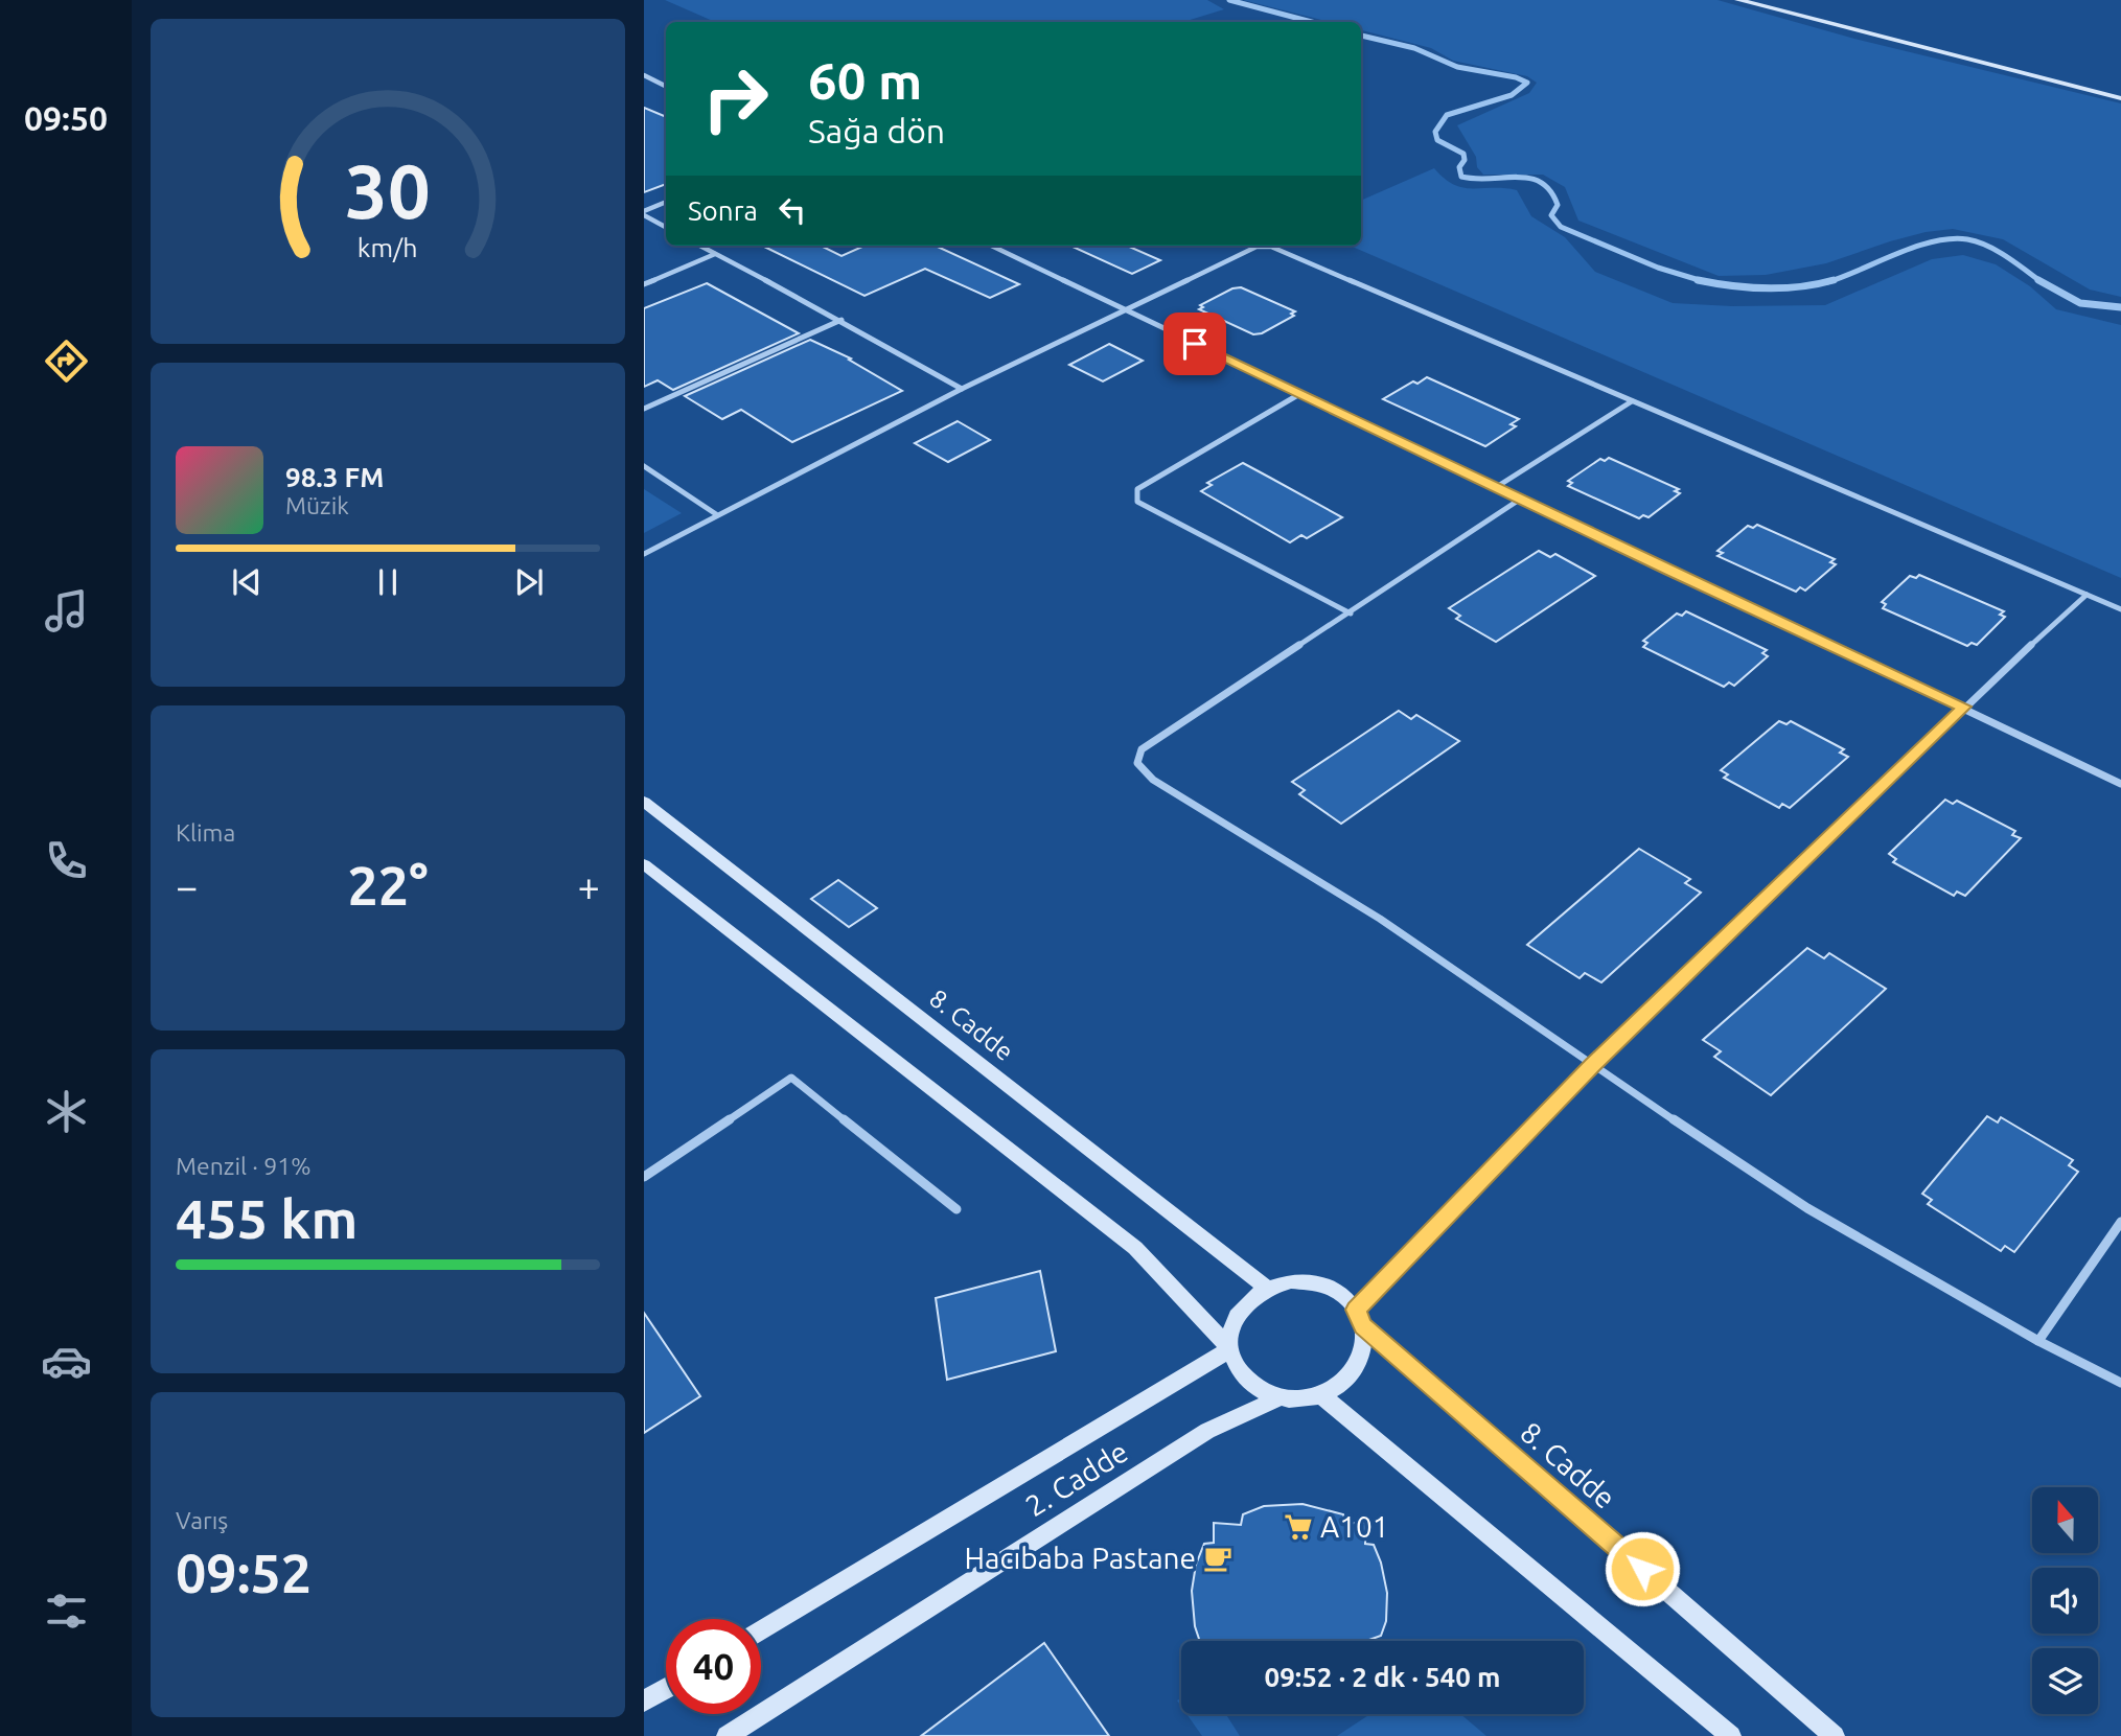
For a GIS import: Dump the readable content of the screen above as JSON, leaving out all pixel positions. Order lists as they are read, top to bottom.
{
  "streets": {
    "street": ["8. Cadde", "2. Cadde"]
  },
  "crossings": [
    ["8. Cadde", "2. Cadde"]
  ],
  "places": {
    "supermarket": ["A101"],
    "cafe": ["Hacıbaba Pastane"]
  },
  "north": "top",
  "page": {
    "tabs": "09:50",
    "turn": ["60 m", "Sağa dön"],
    "then": "Sonra",
    "song": ["98.3 FM", "Müzik"],
    "tile": [
      "Klima",
      ["Menzil · 91%", "455 km"],
      ["Varış", "09:52"]
    ],
    "heat": ["−", "22°", "+"],
    "limit": "40",
    "trip": "09:52 · 2 dk · 540 m",
    "gauge": ["30", "km/h"]
  }
}
